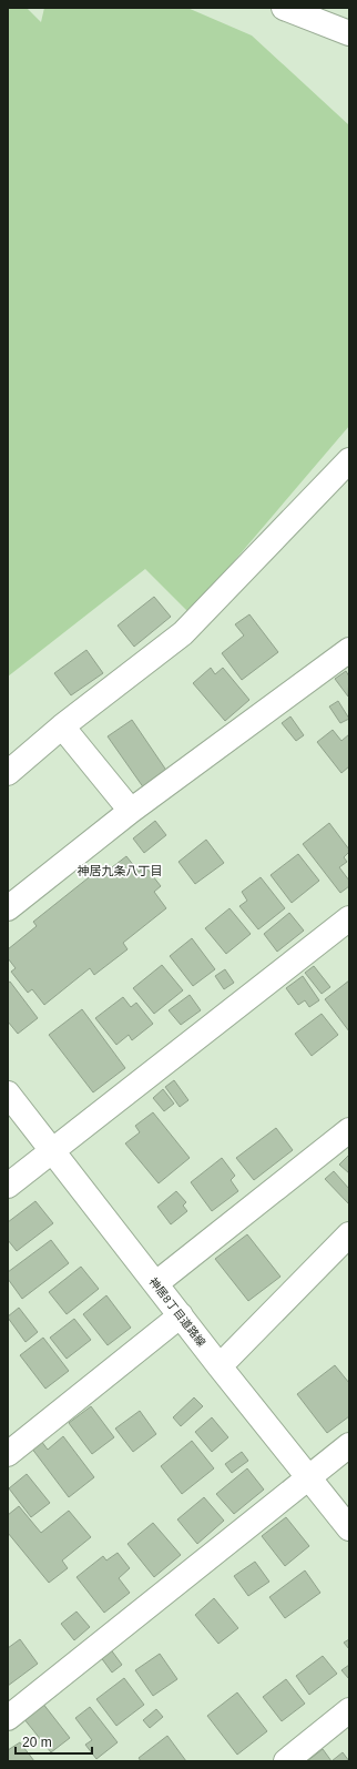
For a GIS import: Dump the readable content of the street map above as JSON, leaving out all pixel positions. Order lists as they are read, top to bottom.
{
  "streets": {
    "street": ["神居8丁目道路線"]
  },
  "districts": ["神居九条八丁目"],
  "scale_bar": "20 m"
}
